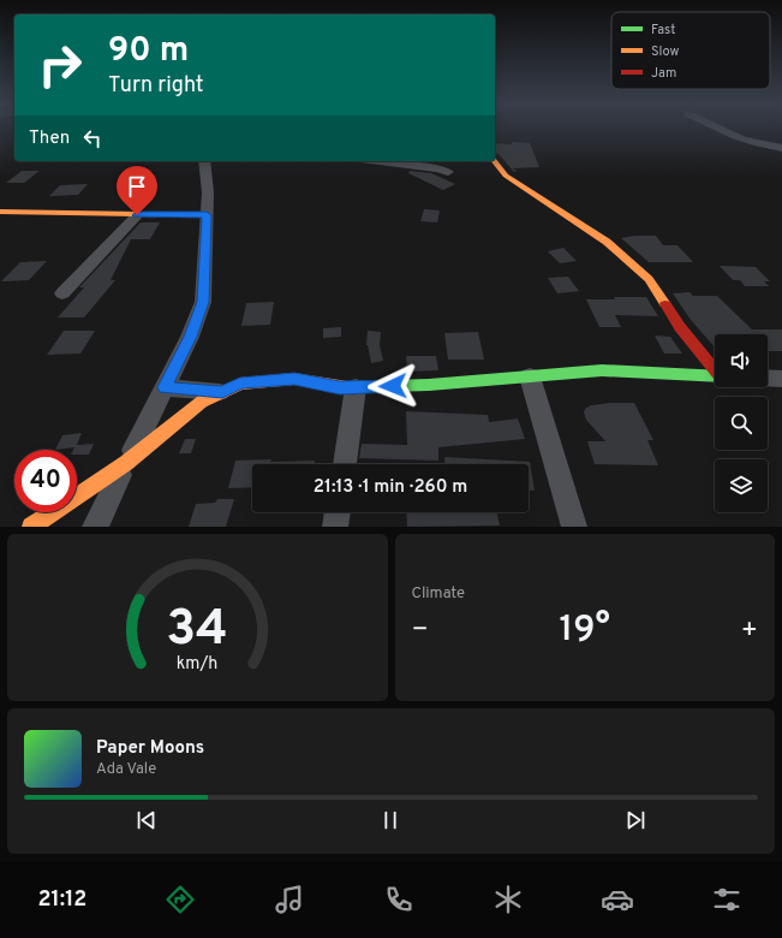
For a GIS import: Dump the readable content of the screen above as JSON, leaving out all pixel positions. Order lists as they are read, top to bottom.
{
  "legend": ["Fast", "Slow", "Jam"],
  "page": {
    "turn": ["90 m", "Turn right"],
    "then": "Then",
    "limit": "40",
    "trip": "21:13 · 1 min · 260 m",
    "tile": "Climate",
    "heat": ["−", "19°", "+"],
    "song": ["Paper Moons", "Ada Vale"],
    "tabs": "21:12",
    "gauge": ["34", "km/h"]
  }
}
